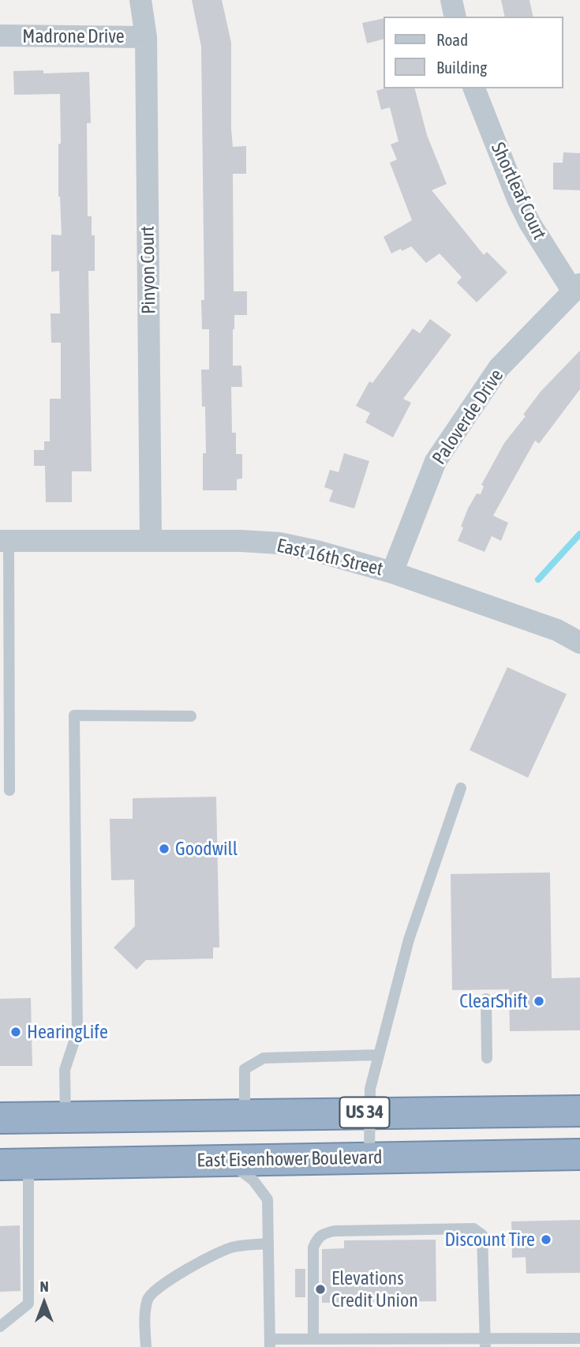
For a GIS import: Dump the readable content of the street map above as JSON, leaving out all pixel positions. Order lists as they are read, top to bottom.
{
  "streets": {
    "highway": ["US 34", "East Eisenhower Boulevard"],
    "street": [
      "Madrone Drive",
      "Shortleaf Court",
      "Pinyon Court",
      "Paloverde Drive",
      "East 16th Street"
    ]
  },
  "crossings": [
    ["Madrone Drive", "Pinyon Court"],
    ["Shortleaf Court", "Paloverde Drive"],
    ["Pinyon Court", "East 16th Street"],
    ["Paloverde Drive", "East 16th Street"]
  ],
  "places": [
    "Goodwill",
    "ClearShift",
    "HearingLife",
    "Discount Tire",
    "Elevations Credit Union"
  ],
  "legend": ["Road", "Building"],
  "north": "top"
}
